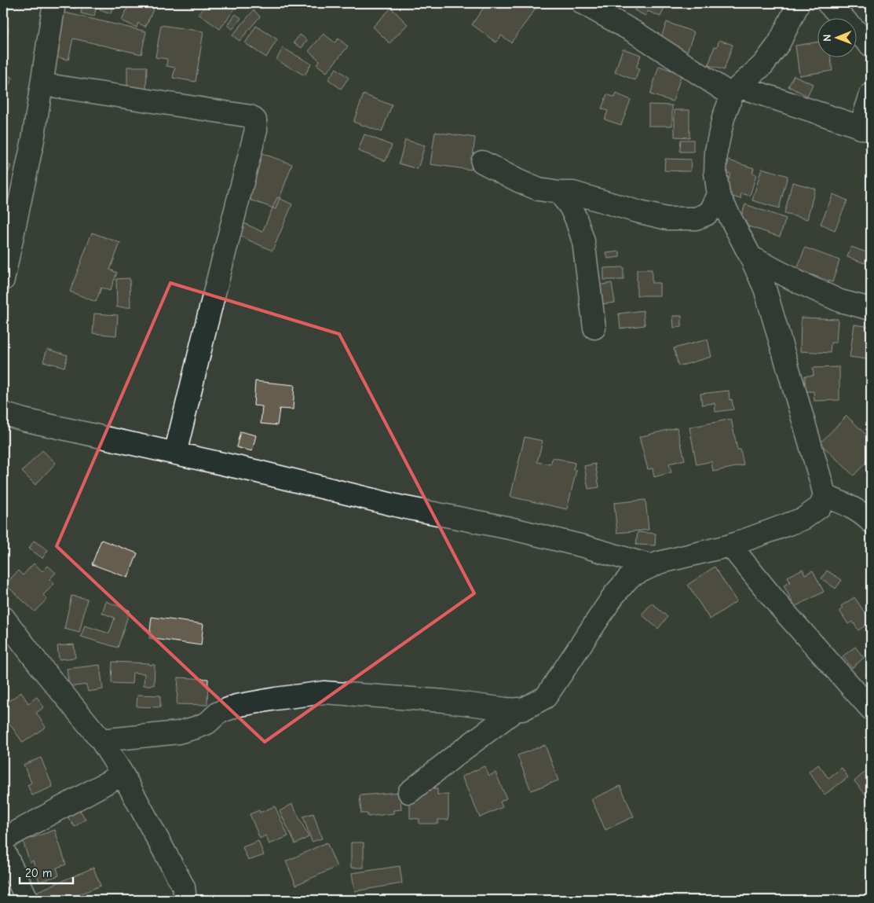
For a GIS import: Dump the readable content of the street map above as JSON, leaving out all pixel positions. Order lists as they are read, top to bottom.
{
  "scale_bar": "20 m",
  "north": "left"
}
